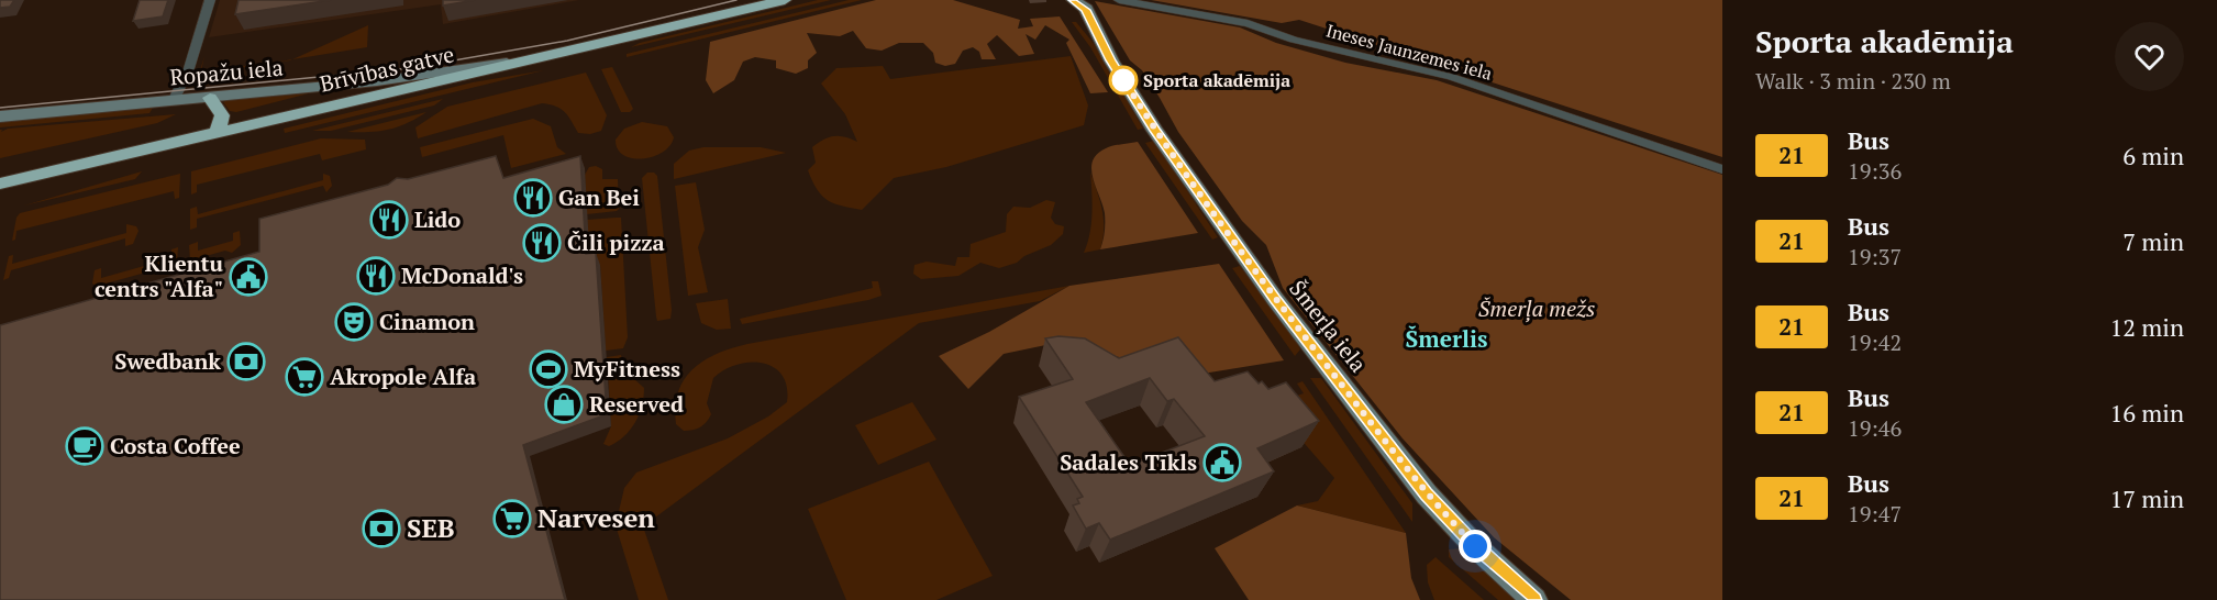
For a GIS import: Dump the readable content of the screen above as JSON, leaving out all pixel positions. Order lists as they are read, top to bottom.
{
  "streets": {
    "highway": ["Brīvības gatve"],
    "street": ["Ineses Jaunzemes iela", "Ropažu iela", "Šmerļa iela"]
  },
  "crossings": [
    ["Brīvības gatve", "Ropažu iela"]
  ],
  "districts": ["Šmerlis"],
  "parks": ["Šmerļa mežs"],
  "places": {
    "other": ["Sporta akadēmija"],
    "restaurant": [
      "Gan Bei",
      "Lido",
      "Čili pizza",
      "McDonald's"
    ],
    "public building": ["Klientu centrs \"Alfa\"", "Sadales Tīkls"],
    "theatre": ["Cinamon"],
    "bank": ["Swedbank", "SEB"],
    "sports": ["MyFitness"],
    "supermarket": ["Akropole Alfa", "Narvesen"],
    "shop": ["Reserved"],
    "cafe": ["Costa Coffee"]
  },
  "lines": ["bus line 21"],
  "page": {
    "heading": ["Sporta akadēmija", "Walk · 3 min · 230 m"],
    "list": [
      {
        "mark": "21",
        "name": "Bus",
        "note": "19:36",
        "value": "6 min"
      },
      {
        "mark": "21",
        "name": "Bus",
        "note": "19:37",
        "value": "7 min"
      },
      {
        "mark": "21",
        "name": "Bus",
        "note": "19:42",
        "value": "12 min"
      },
      {
        "mark": "21",
        "name": "Bus",
        "note": "19:46",
        "value": "16 min"
      },
      {
        "mark": "21",
        "name": "Bus",
        "note": "19:47",
        "value": "17 min"
      }
    ]
  }
}
